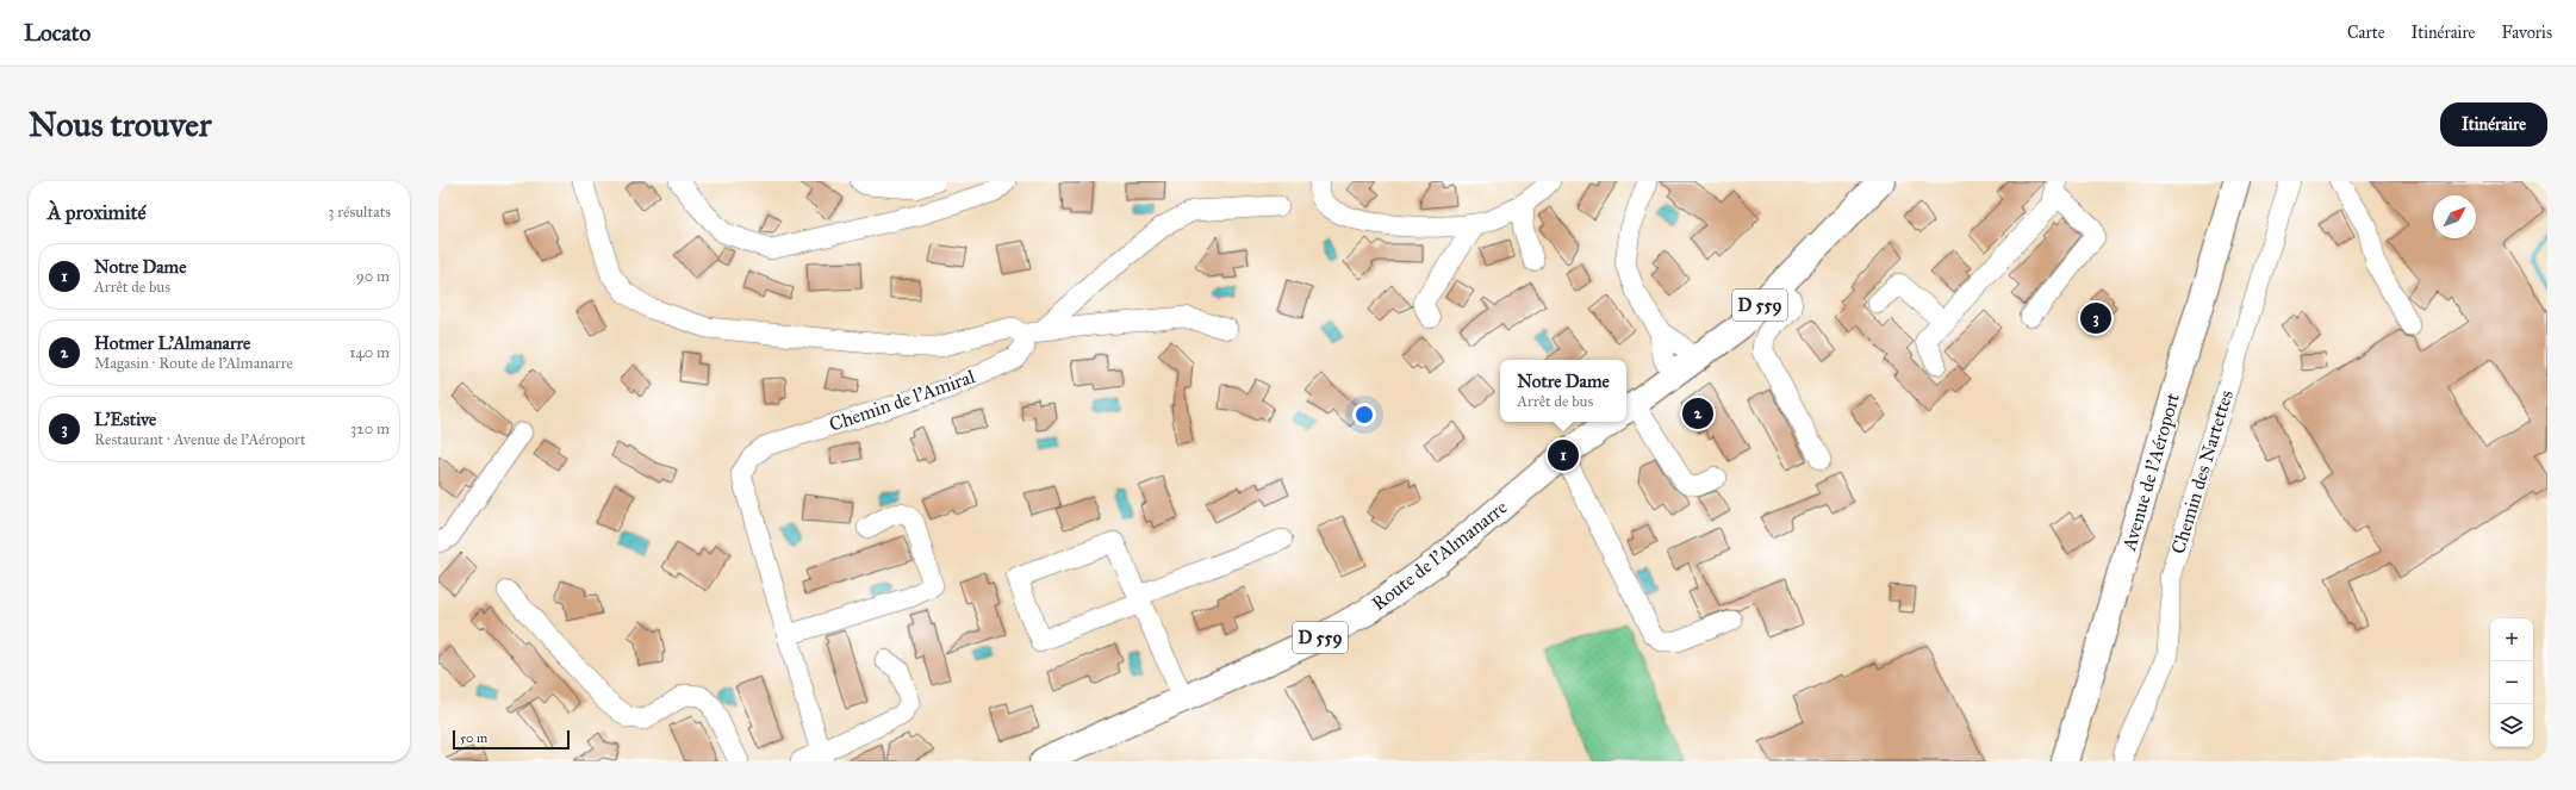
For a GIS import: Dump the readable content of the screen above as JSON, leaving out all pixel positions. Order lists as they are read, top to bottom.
{
  "streets": {
    "main road": ["D 559", "Avenue de l'Aéroport", "Route de l'Almanarre"],
    "street": ["Chemin de l'Amiral", "Chemin des Nartettes"]
  },
  "scale_bar": "50 m",
  "north": "top right",
  "page": {
    "header": "Locato",
    "nav": ["Carte", "Itinéraire", "Favoris"],
    "buttons": "Itinéraire",
    "title": "Nous trouver",
    "heading": ["À proximité", "3 résultats"],
    "list": [
      {
        "mark": "1",
        "name": "Notre Dame",
        "note": "Arrêt de bus",
        "value": "90 m"
      },
      {
        "mark": "2",
        "name": "Hotmer L'Almanarre",
        "note": "Magasin · Route de l'Almanarre",
        "value": "140 m"
      },
      {
        "mark": "3",
        "name": "L'Estive",
        "note": "Restaurant · Avenue de l'Aéroport",
        "value": "320 m"
      }
    ],
    "pins": ["3", "2", "1"],
    "popup": ["Notre Dame", "Arrêt de bus"],
    "map_buttons": ["+", "−"],
    "scale": "50 m"
  }
}
